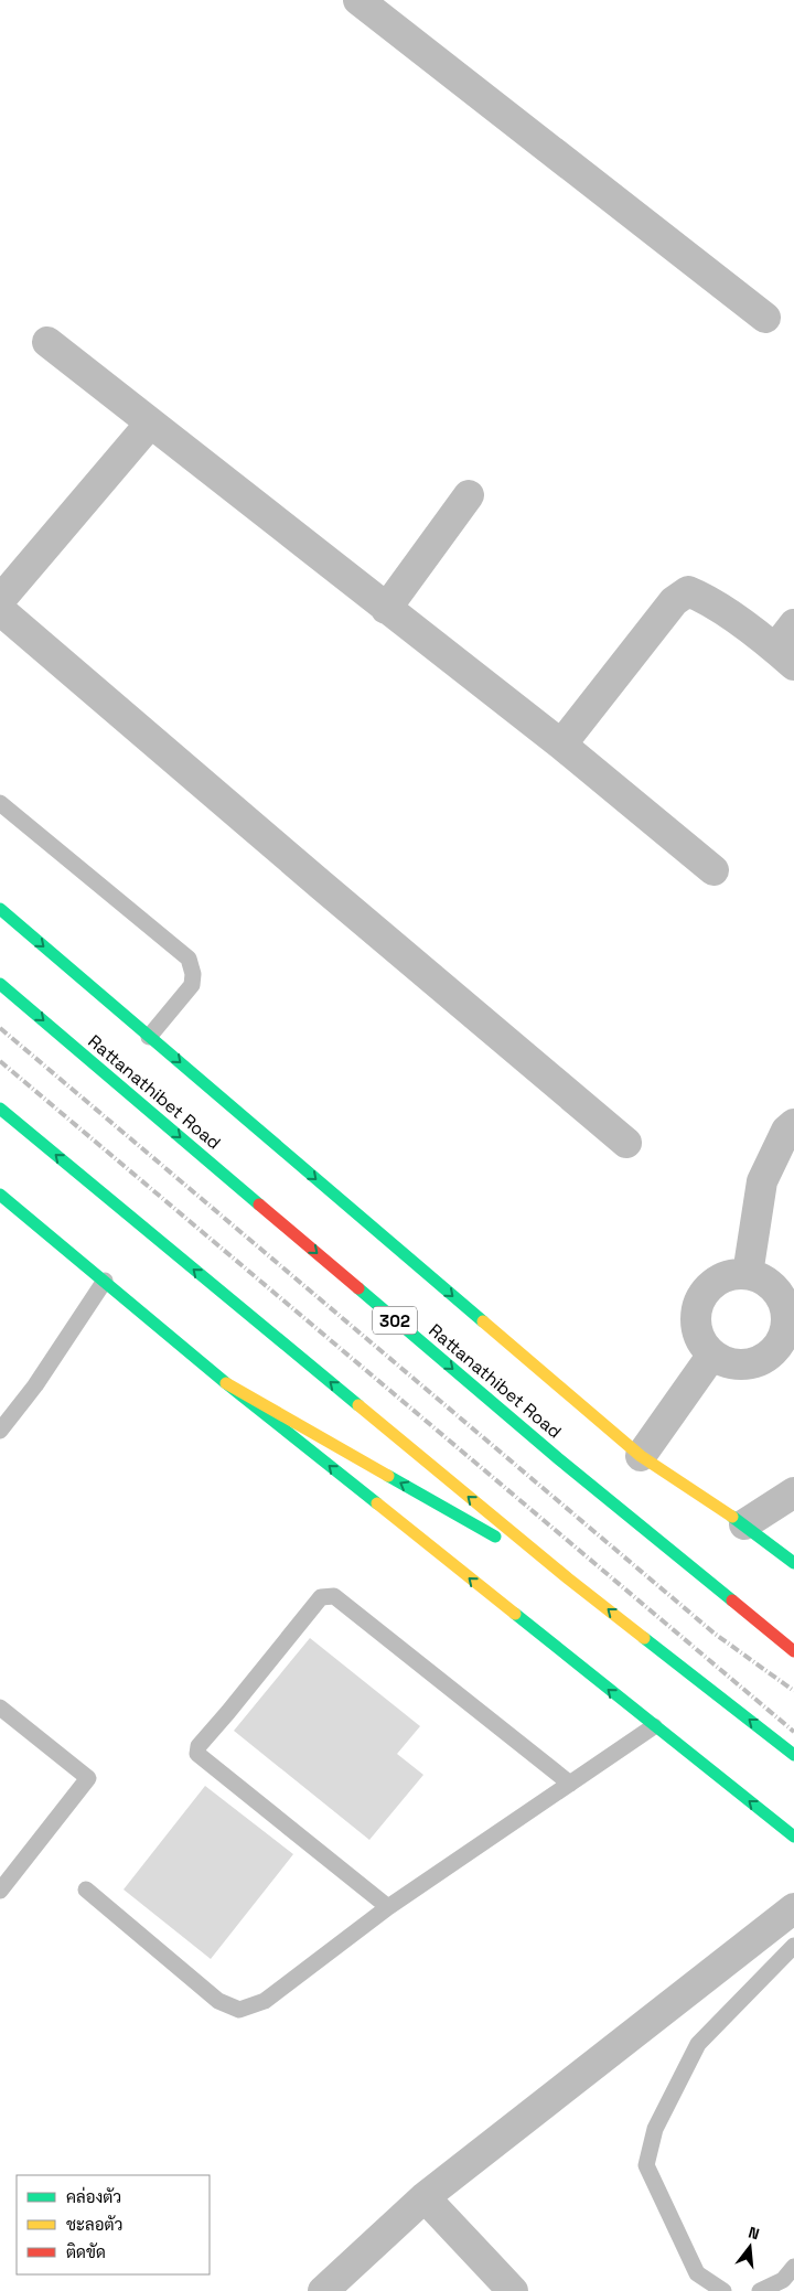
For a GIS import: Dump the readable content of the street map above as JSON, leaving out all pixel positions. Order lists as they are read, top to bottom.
{
  "streets": {
    "main road": ["Rattanathibet Road", "302"]
  },
  "legend": ["คล่องตัว", "ชะลอตัว", "ติดขัด"],
  "north": "top"
}
